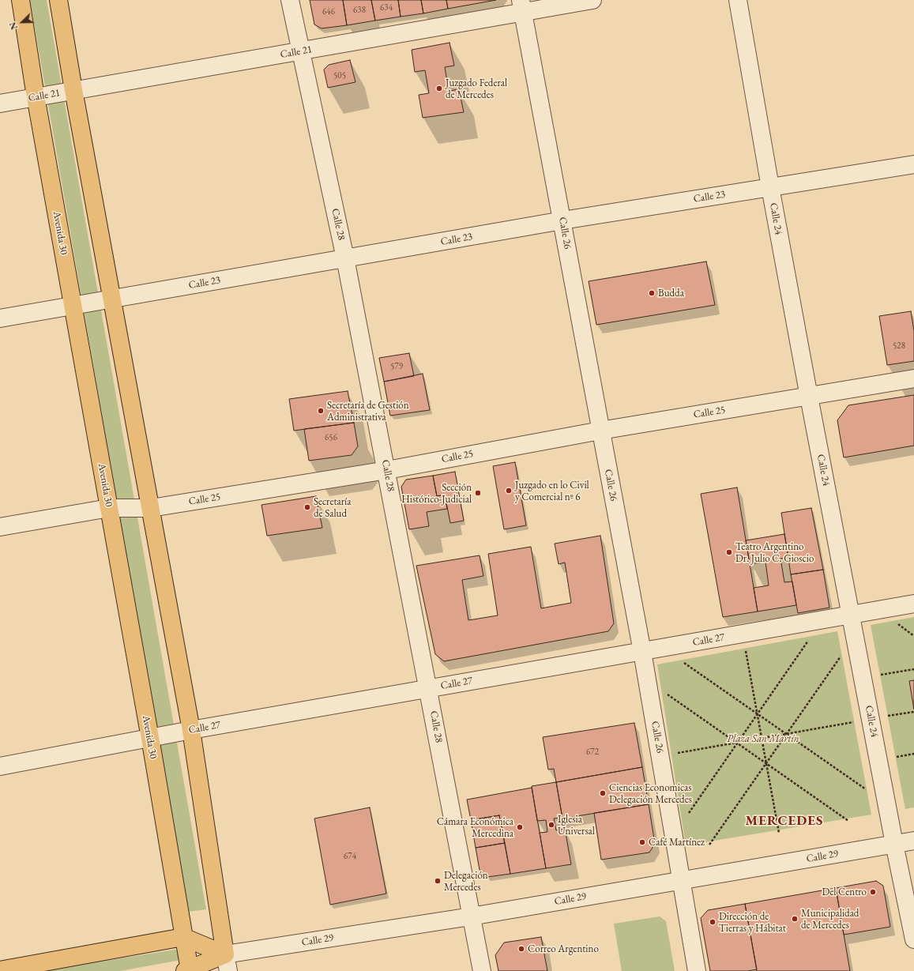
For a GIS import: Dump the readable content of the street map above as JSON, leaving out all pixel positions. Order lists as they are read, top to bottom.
{
  "streets": {
    "main road": ["Avenida 30", "Calle 29"],
    "street": [
      "Calle 21",
      "Calle 23",
      "Calle 24",
      "Calle 28",
      "Calle 26",
      "Calle 25",
      "Calle 27"
    ]
  },
  "crossings": [
    ["Calle 21", "Calle 28"],
    ["Calle 21", "Avenida 30"],
    ["Calle 21", "Calle 26"],
    ["Calle 23", "Calle 24"],
    ["Calle 23", "Calle 28"],
    ["Calle 23", "Avenida 30"],
    ["Calle 23", "Calle 26"],
    ["Calle 24", "Calle 25"],
    ["Calle 24", "Calle 27"],
    ["Calle 24", "Calle 29"],
    ["Calle 28", "Calle 25"],
    ["Calle 28", "Calle 27"],
    ["Calle 28", "Calle 29"],
    ["Avenida 30", "Calle 25"],
    ["Avenida 30", "Calle 27"],
    ["Avenida 30", "Calle 29"],
    ["Calle 26", "Calle 25"],
    ["Calle 26", "Calle 27"],
    ["Calle 26", "Calle 29"]
  ],
  "districts": ["MERCEDES"],
  "parks": ["Plaza San Martín"],
  "places": [
    "Juzgado Federal de Mercedes",
    "Budda",
    "Secretaría de Gestión Administrativa",
    "Juzgado en lo Civil y Comercial nº 6",
    "Sección Histórico-Judicial",
    "Secretaría de Salud",
    "Teatro Argentino Dr. Julio C. Gioscio",
    "Ciencias Economicas Delegación Mercedes",
    "Iglesia Universal",
    "Cámara Económica Mercedina",
    "Café Martínez",
    "Delegación Mercedes",
    "Del Centro",
    "Municipalidad de Mercedes",
    "Dirección de Tierras y Hábitat",
    "Correo Argentino"
  ],
  "house_numbers": [
    "634",
    "638",
    "646",
    "505",
    "528",
    "579",
    "656",
    "672",
    "674"
  ],
  "north": "bottom left"
}
